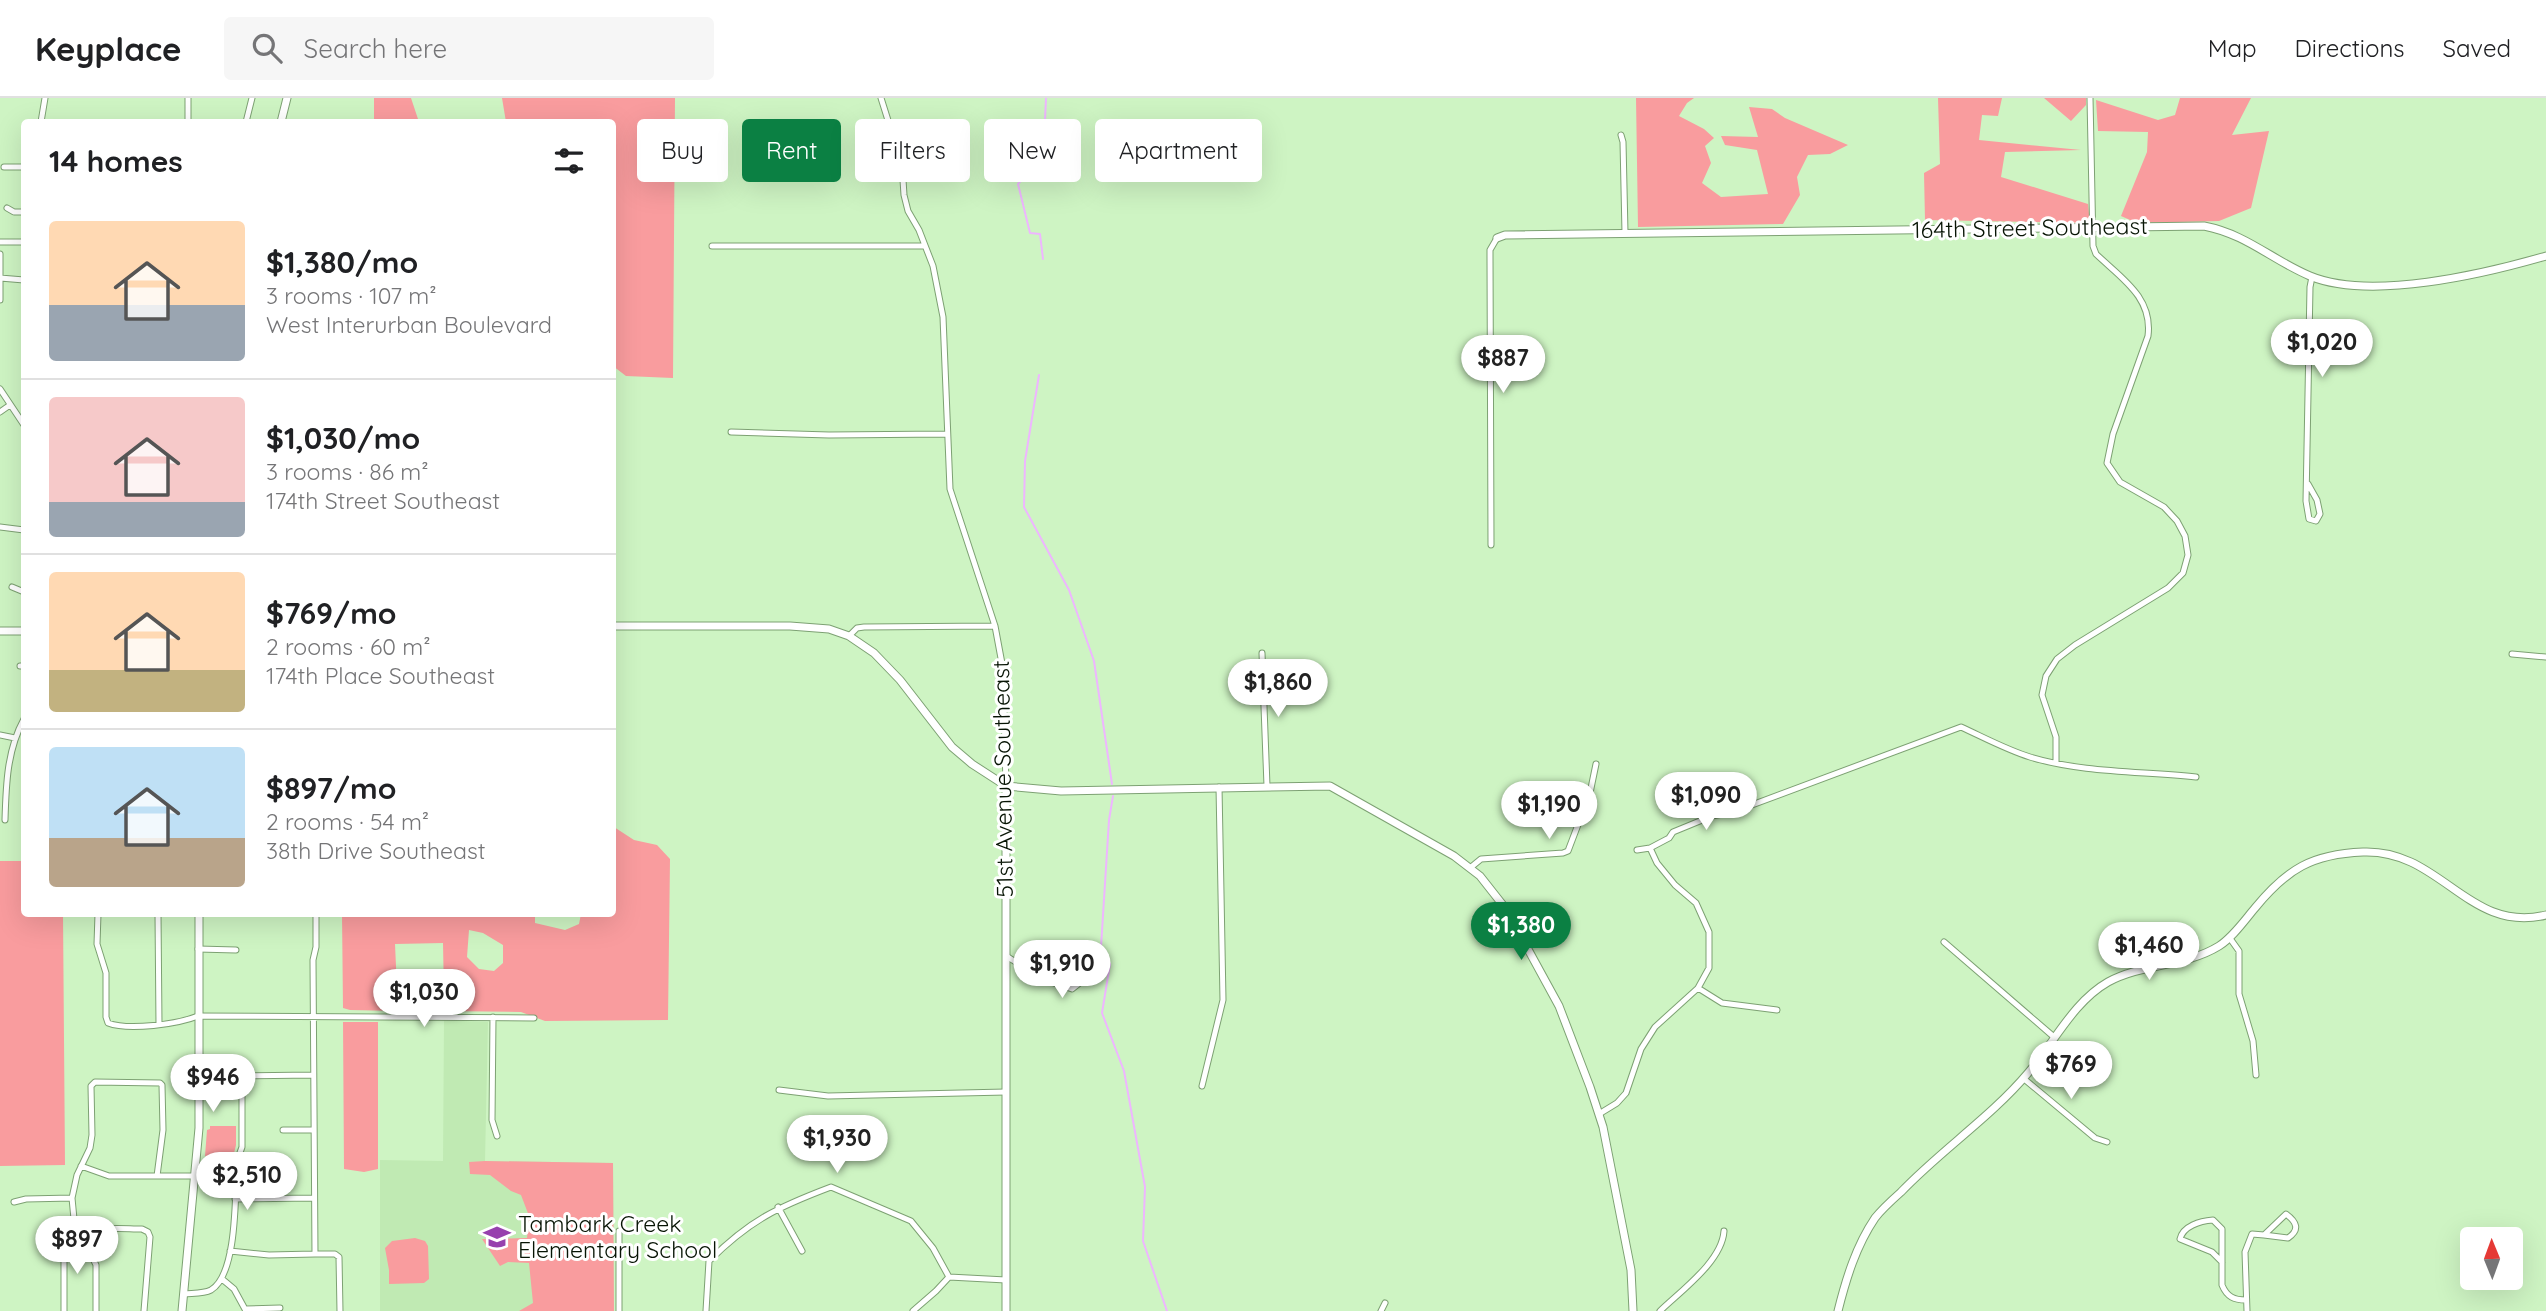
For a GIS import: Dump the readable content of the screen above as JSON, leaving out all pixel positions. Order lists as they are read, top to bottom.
{
  "streets": {
    "street": ["164th Street Southeast", "51st Avenue Southeast"]
  },
  "places": {
    "school or university": ["Tambark Creek Elementary School"]
  },
  "north": "top",
  "page": {
    "header": "Keyplace",
    "search": "Search here",
    "nav": ["Map", "Directions", "Saved"],
    "chip": [
      "Buy",
      "Rent",
      "Filters",
      "New",
      "Apartment"
    ],
    "heading": "14 homes",
    "list": [
      {
        "name": "$1,380/mo",
        "note": "3 rooms · 107 m² · West Interurban Boulevard"
      },
      {
        "name": "$1,030/mo",
        "note": "3 rooms · 86 m² · 174th Street Southeast"
      },
      {
        "name": "$769/mo",
        "note": "2 rooms · 60 m² · 174th Place Southeast"
      },
      {
        "name": "$897/mo",
        "note": "2 rooms · 54 m² · 38th Drive Southeast"
      }
    ],
    "price": [
      "$1,020",
      "$887",
      "$1,860",
      "$1,090",
      "$1,190",
      "$1,380",
      "$1,460",
      "$1,910",
      "$1,030",
      "$769",
      "$946",
      "$1,930",
      "$2,510",
      "$897"
    ]
  }
}
